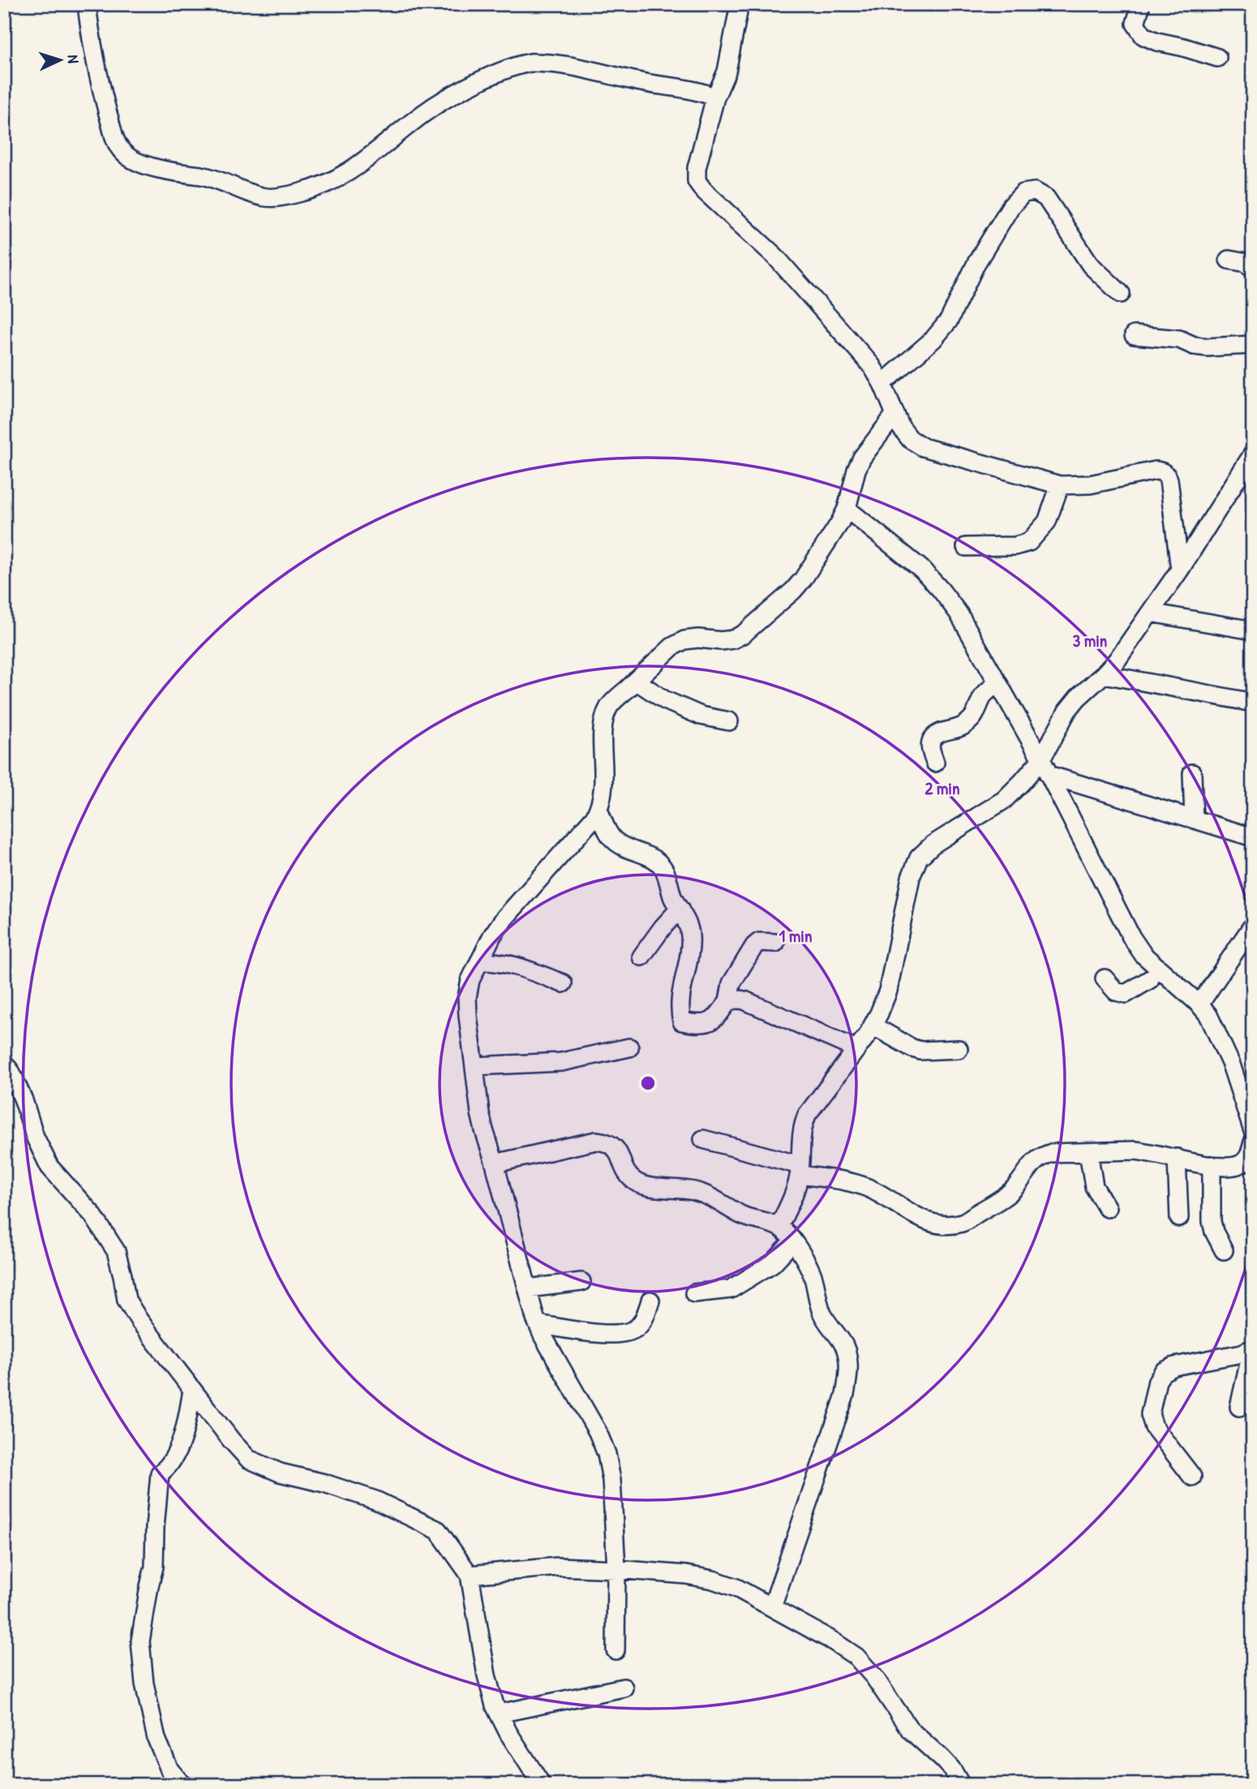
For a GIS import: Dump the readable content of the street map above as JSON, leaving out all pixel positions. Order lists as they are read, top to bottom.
{
  "north": "right",
  "rings": ["3 min", "2 min", "1 min"]
}
